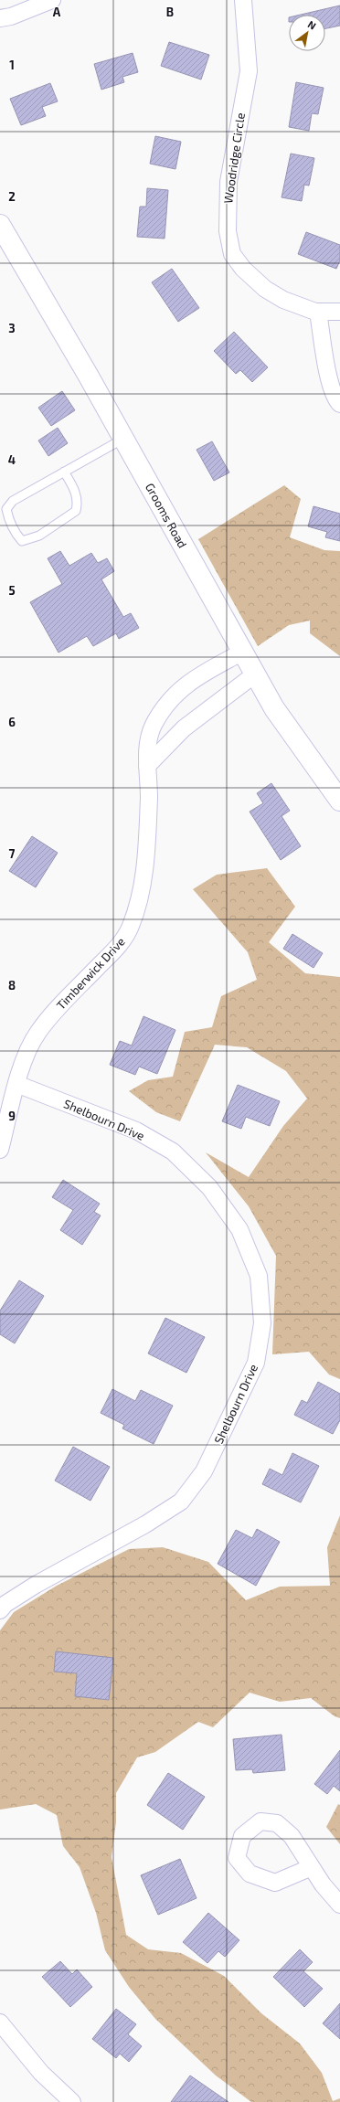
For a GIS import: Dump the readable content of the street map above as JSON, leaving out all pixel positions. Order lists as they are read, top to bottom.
{
  "streets": {
    "street": [
      "Woodridge Circle",
      "Grooms Road",
      "Timberwick Drive",
      "Shelbourn Drive"
    ]
  },
  "crossings": [
    ["Grooms Road", "Timberwick Drive"],
    ["Timberwick Drive", "Shelbourn Drive"]
  ],
  "north": "top right",
  "grid": {
    "columns": ["A", "B"],
    "rows": [
      "1",
      "2",
      "3",
      "4",
      "5",
      "6",
      "7",
      "8",
      "9"
    ]
  }
}
